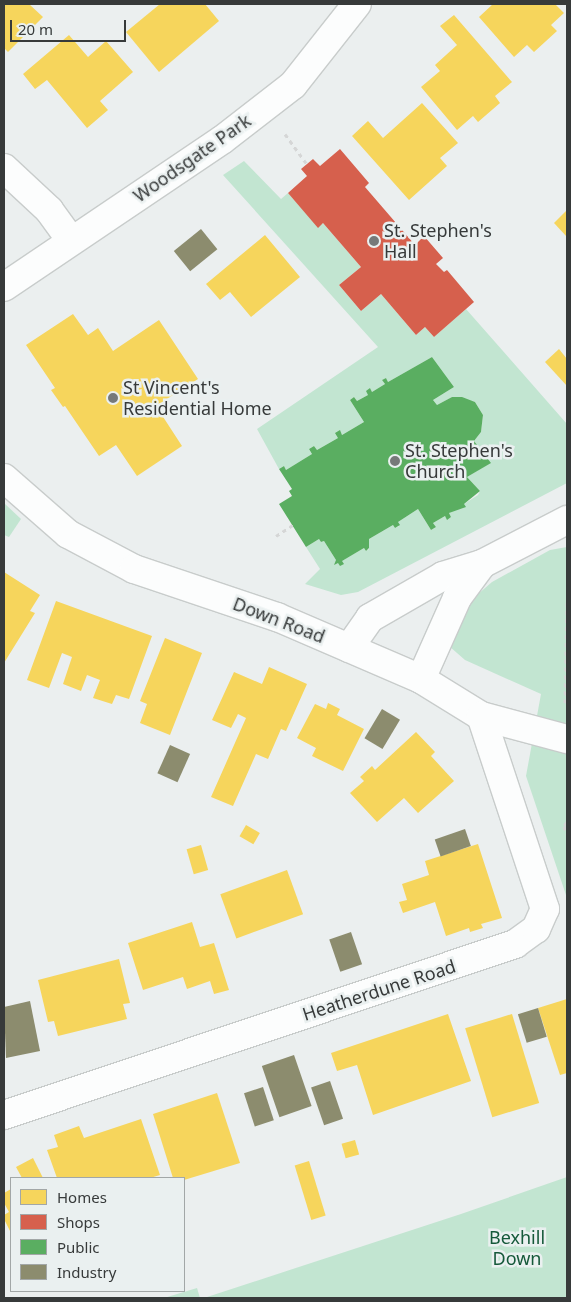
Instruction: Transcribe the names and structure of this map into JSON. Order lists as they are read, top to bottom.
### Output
{
  "streets": {
    "street": ["Woodsgate Park", "Down Road", "Heatherdune Road"]
  },
  "crossings": [
    ["Down Road", "Heatherdune Road"]
  ],
  "parks": ["Bexhill Down"],
  "places": ["St. Stephen's Hall", "St Vincent's Residential Home", "St. Stephen's Church"],
  "legend": [
    "Homes",
    "Shops",
    "Public",
    "Industry"
  ],
  "scale_bar": "20 m"
}
